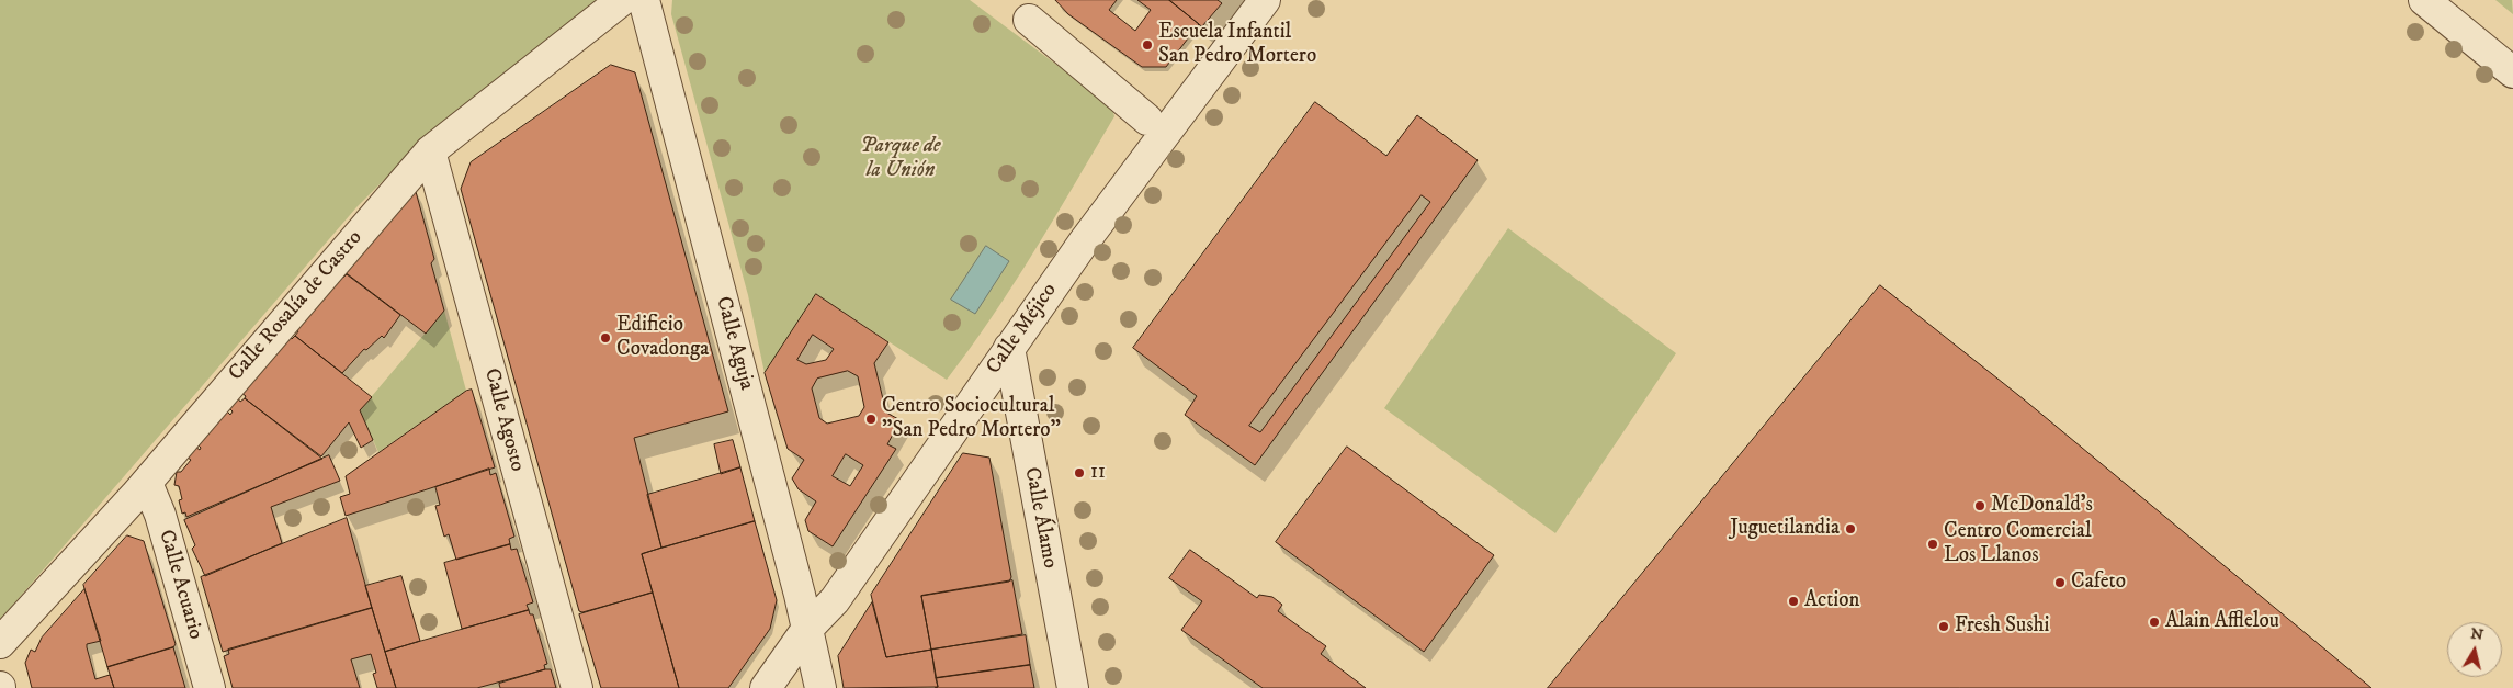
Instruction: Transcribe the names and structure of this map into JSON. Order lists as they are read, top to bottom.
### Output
{
  "streets": {
    "street": [
      "Calle Rosalía de Castro",
      "Calle Méjico",
      "Calle Aguja",
      "Calle Agosto",
      "Calle Álamo",
      "Calle Acuario"
    ]
  },
  "crossings": [
    ["Calle Rosalía de Castro", "Calle Agosto"],
    ["Calle Rosalía de Castro", "Calle Acuario"],
    ["Calle Méjico", "Calle Aguja"],
    ["Calle Méjico", "Calle Álamo"]
  ],
  "parks": ["Parque de la Unión"],
  "places": [
    "Escuela Infantil San Pedro Mortero",
    "Edificio Covadonga",
    "Centro Sociocultural \"San Pedro Mortero\"",
    "11",
    "McDonald's",
    "Juguetilandia",
    "Centro Comercial Los Llanos",
    "Cafeto",
    "Action",
    "Alain Afflelou",
    "Fresh Sushi"
  ],
  "north": "top"
}
